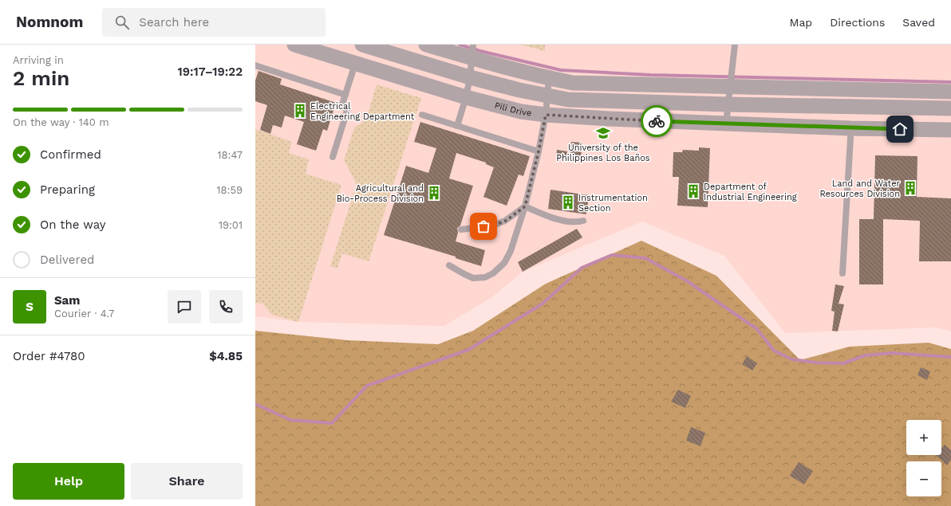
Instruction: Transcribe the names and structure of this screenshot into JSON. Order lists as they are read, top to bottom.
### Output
{
  "streets": {
    "street": ["Pili Drive"]
  },
  "places": {
    "building": [
      "Electrical Engineering Department",
      "Land and Water Resources Division",
      "Department of Industrial Engineering",
      "Agricultural and Bio-Process Division",
      "Instrumentation Section"
    ],
    "school or university": ["University of the Philippines Los Baños"]
  },
  "page": {
    "header": "Nomnom",
    "search": "Search here",
    "nav": ["Map", "Directions", "Saved"],
    "heading": ["2 min", "Arriving in", "19:17–19:22"],
    "panel": [
      "Sam",
      "Courier · 4.7",
      "Order #4780",
      "$4.85"
    ],
    "bar": "On the way · 140 m",
    "list": [
      ["Confirmed", "18:47"],
      ["Preparing", "18:59"],
      ["On the way", "19:01"],
      "Delivered"
    ],
    "round": "S",
    "map_buttons": ["+", "−"],
    "buttons": ["Help", "Share"]
  }
}
